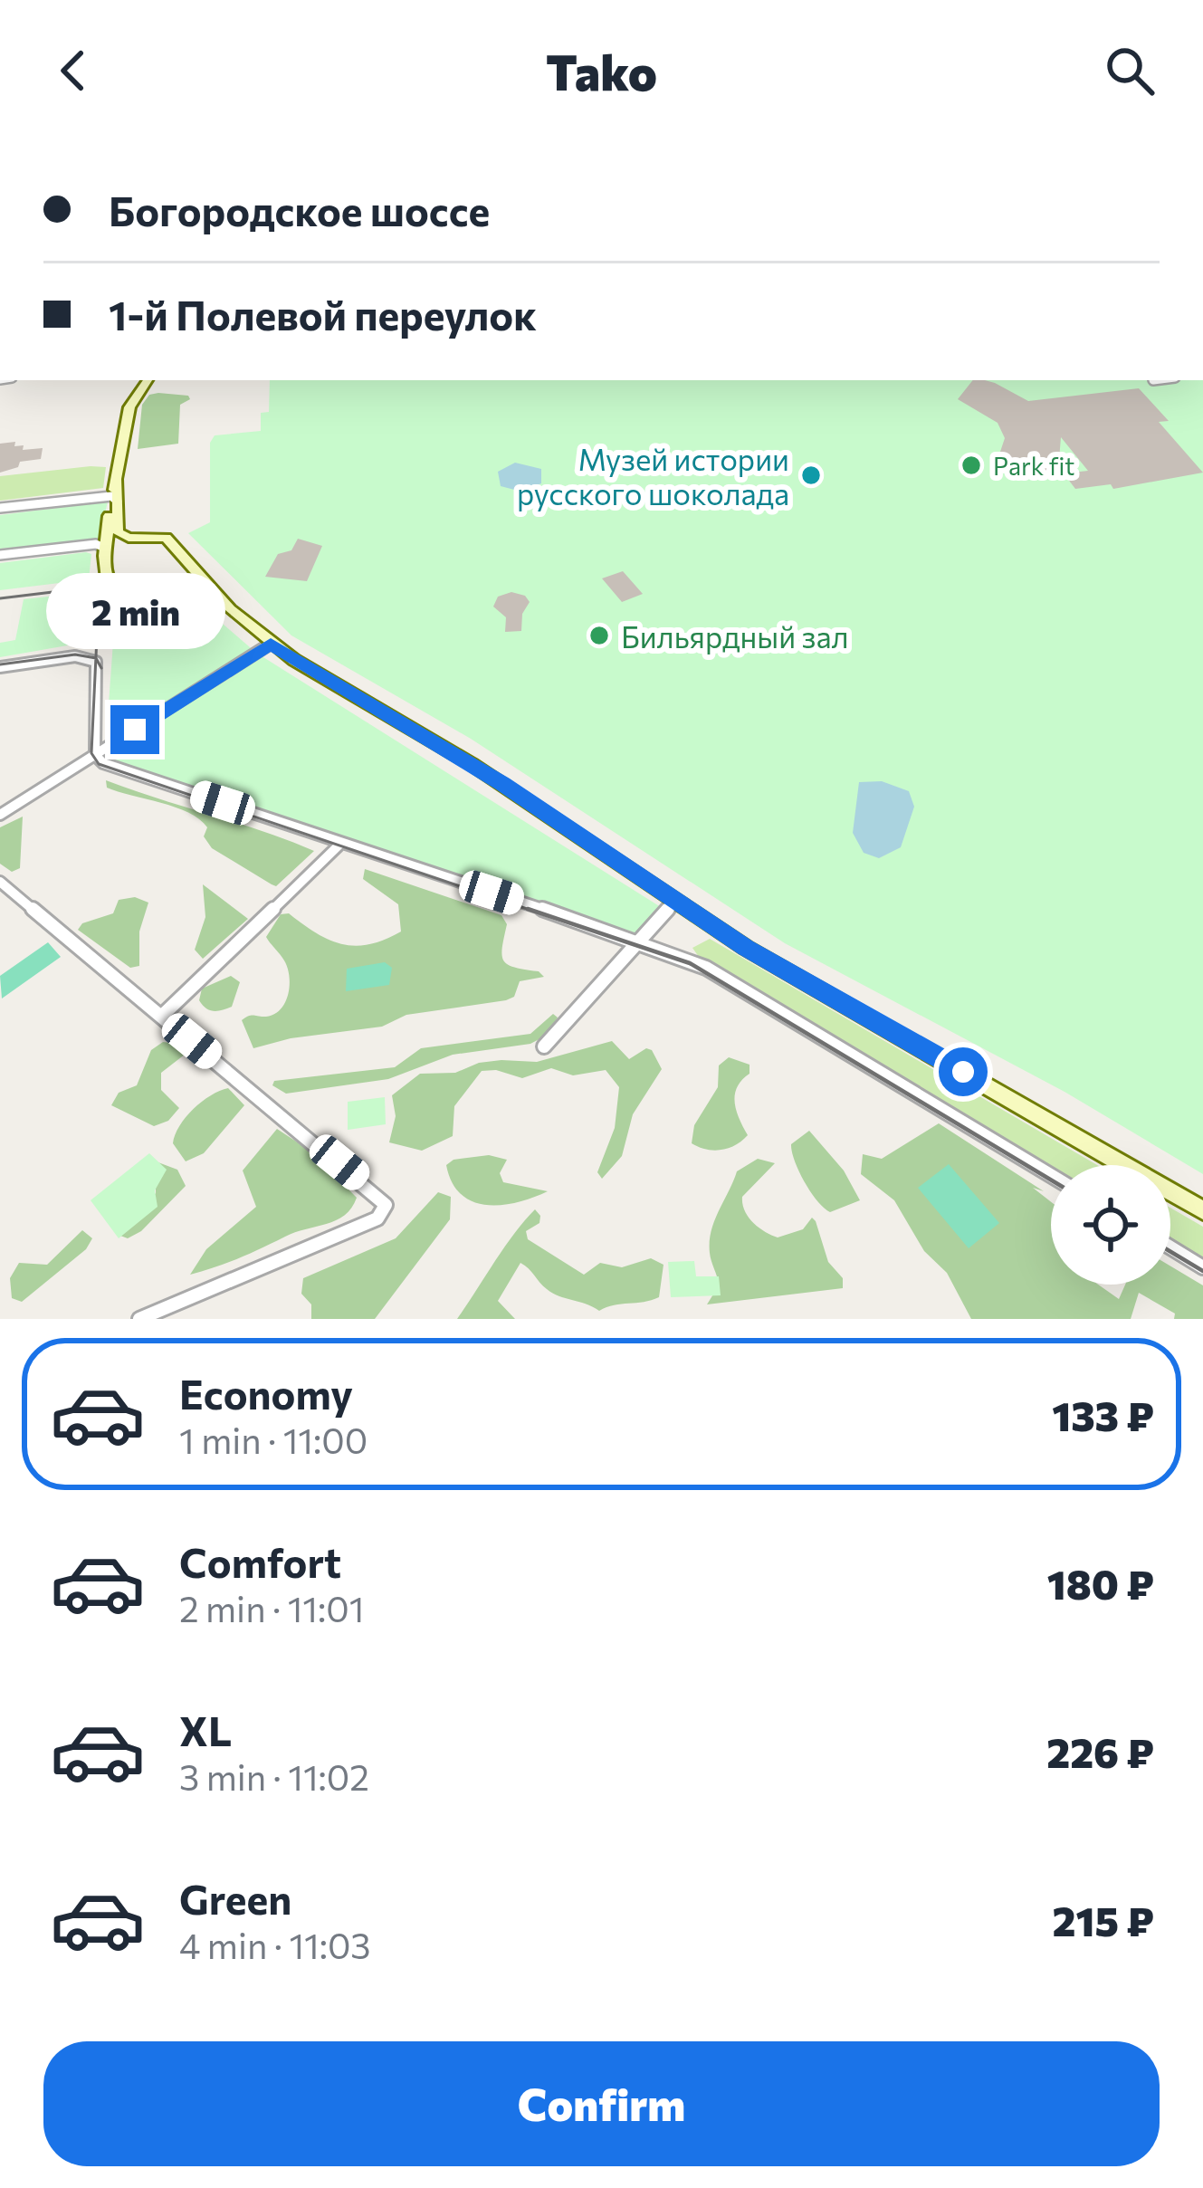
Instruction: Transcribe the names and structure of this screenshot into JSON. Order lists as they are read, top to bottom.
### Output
{
  "places": ["Park fit", "Музей истории русского шоколада", "Бильярдный зал"],
  "page": {
    "header": "Tako",
    "banner": ["Богородское шоссе", "1-й Полевой переулок"],
    "bubble": "2 min",
    "list": [
      {
        "name": "Economy",
        "note": "1 min · 11:00",
        "value": "133 ₽"
      },
      {
        "name": "Comfort",
        "note": "2 min · 11:01",
        "value": "180 ₽"
      },
      {
        "name": "XL",
        "note": "3 min · 11:02",
        "value": "226 ₽"
      },
      {
        "name": "Green",
        "note": "4 min · 11:03",
        "value": "215 ₽"
      }
    ],
    "buttons": "Confirm"
  }
}
